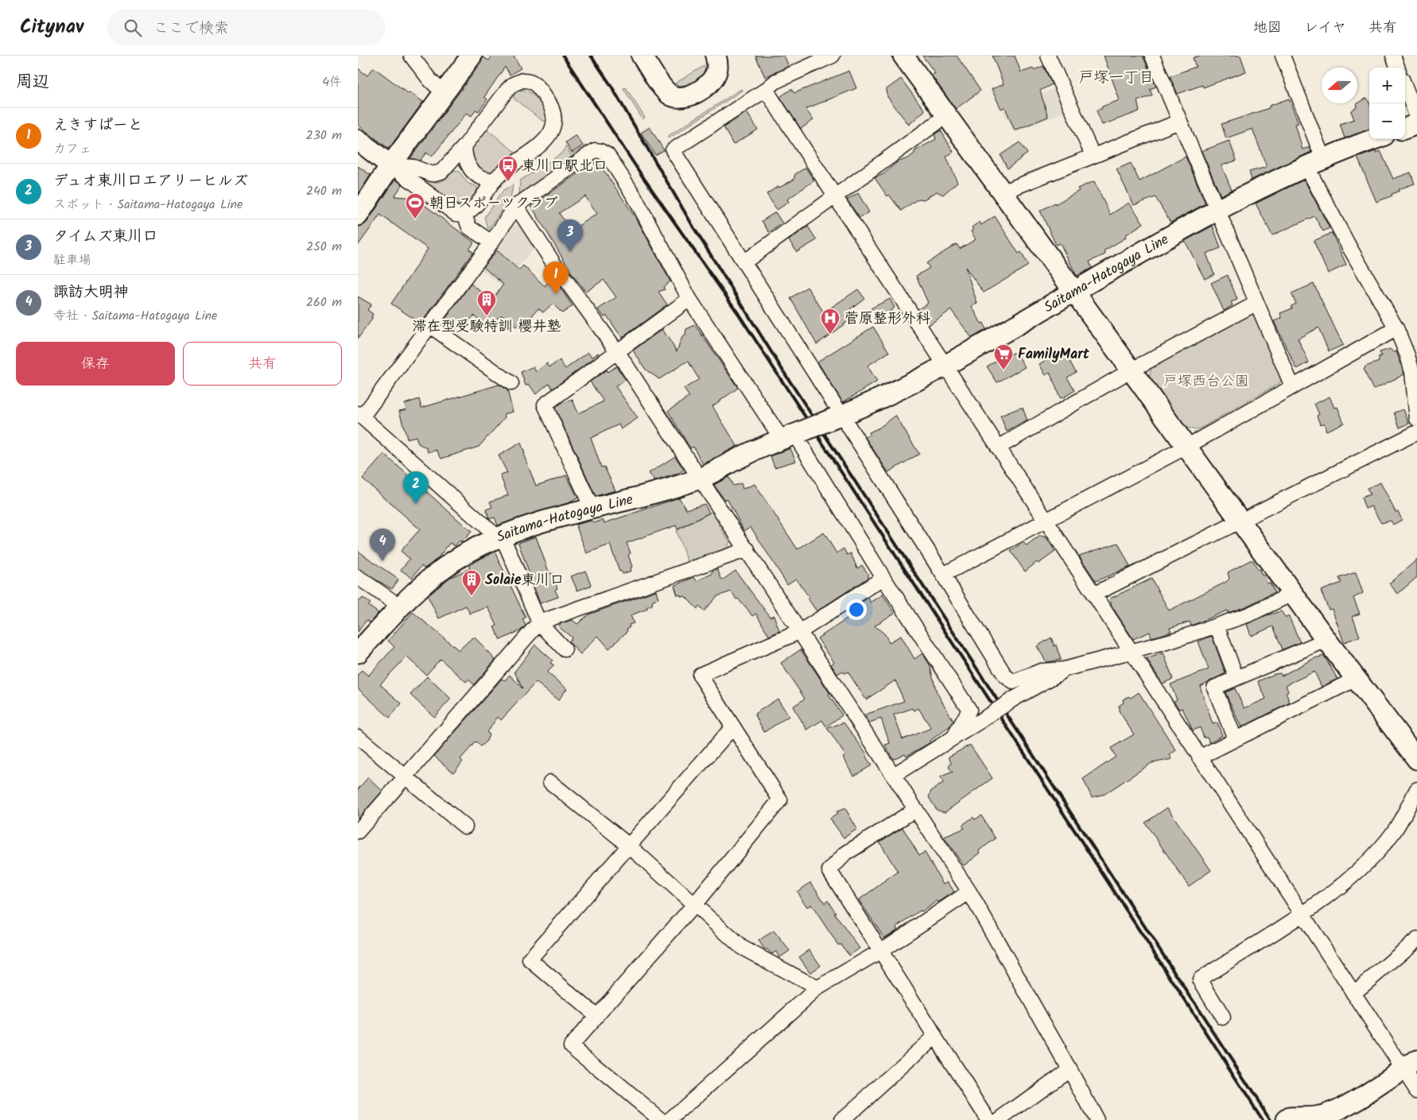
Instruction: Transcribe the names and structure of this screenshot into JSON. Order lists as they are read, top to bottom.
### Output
{
  "streets": {
    "main road": ["Saitama-Hatogaya Line"]
  },
  "districts": ["戸塚一丁目"],
  "parks": ["戸塚西台公園"],
  "places": {
    "bus stop": ["東川口駅北口"],
    "sports": ["朝日スポーツクラブ"],
    "building": ["滞在型受験特訓 櫻井塾", "Solaie東川口"],
    "hospital": ["菅原整形外科"],
    "supermarket": ["FamilyMart"]
  },
  "north": "left",
  "page": {
    "header": "Citynav",
    "search": "ここで検索",
    "nav": ["地図", "レイヤ", "共有"],
    "heading": ["周辺", "4件"],
    "map_buttons": ["+", "−"],
    "list": [
      {
        "mark": "1",
        "name": "えきすぱーと",
        "note": "カフェ",
        "value": "230 m"
      },
      {
        "mark": "2",
        "name": "デュオ東川口エアリーヒルズ",
        "note": "スポット · Saitama-Hatogaya Line",
        "value": "240 m"
      },
      {
        "mark": "3",
        "name": "タイムズ東川口",
        "note": "駐車場",
        "value": "250 m"
      },
      {
        "mark": "4",
        "name": "諏訪大明神",
        "note": "寺社 · Saitama-Hatogaya Line",
        "value": "260 m"
      }
    ],
    "pins": [
      "3",
      "1",
      "2",
      "4"
    ],
    "buttons": ["保存", "共有"]
  }
}
